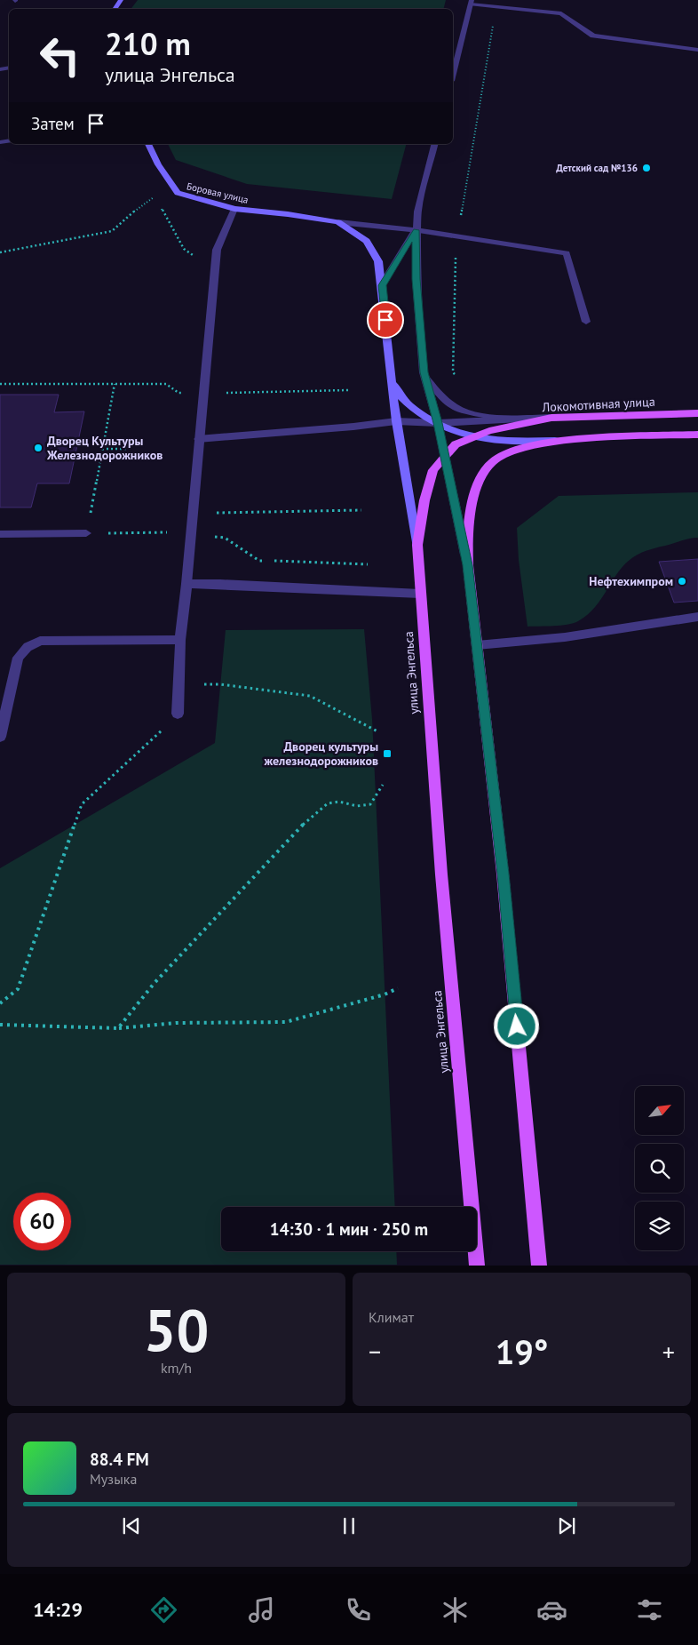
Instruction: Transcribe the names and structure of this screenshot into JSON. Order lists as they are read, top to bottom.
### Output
{
  "streets": {
    "main road": ["Боровая улица", "Локомотивная улица", "улица Энгельса"]
  },
  "crossings": [
    ["Боровая улица", "улица Энгельса"],
    ["Локомотивная улица", "улица Энгельса"]
  ],
  "places": {
    "other": ["Детский сад №136", "Дворец Культуры Железнодорожников", "Нефтехимпром"],
    "transit": ["Дворец культуры железнодорожников"]
  },
  "north": "top right",
  "page": {
    "turn": ["210 m", "улица Энгельса"],
    "then": "Затем",
    "limit": "60",
    "trip": "14:30 · 1 мин · 250 m",
    "tile": [
      ["50", "km/h"],
      "Климат"
    ],
    "heat": ["−", "19°", "+"],
    "song": ["88.4 FM", "Музыка"],
    "tabs": "14:29"
  }
}
